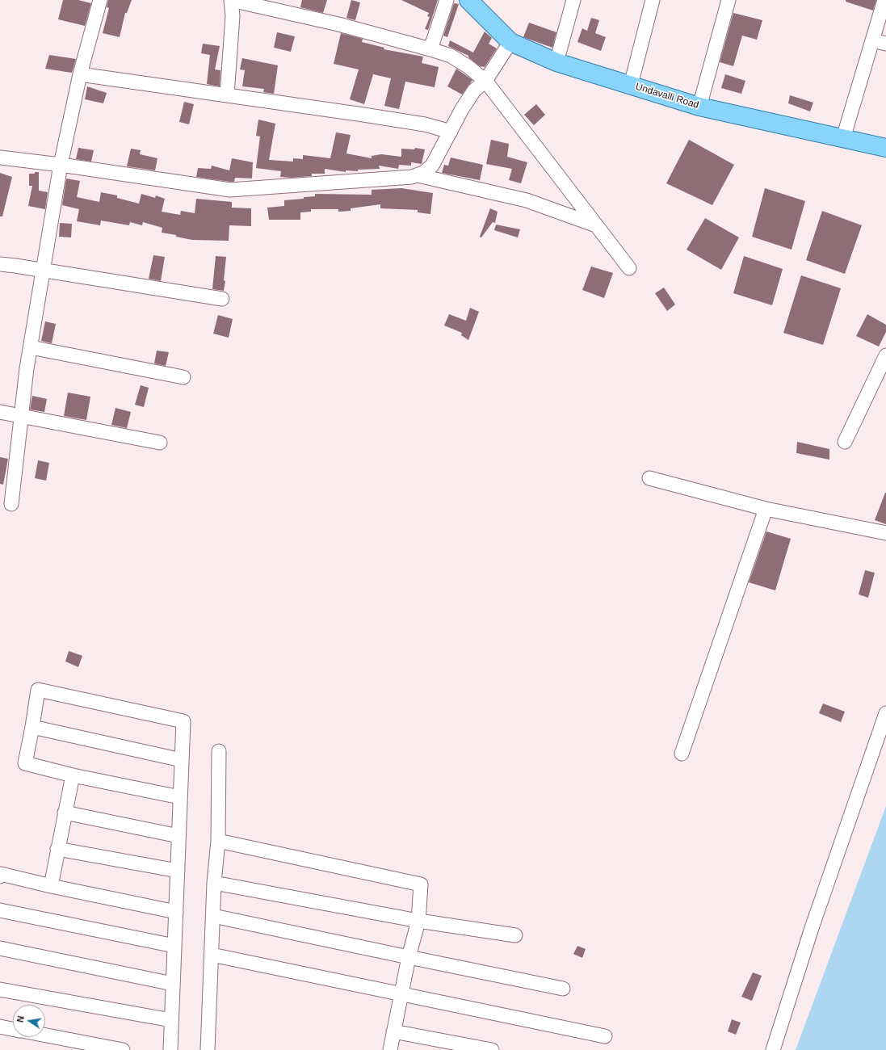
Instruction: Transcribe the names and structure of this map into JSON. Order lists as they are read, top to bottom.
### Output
{
  "streets": {
    "main road": ["Undavalli Road"]
  },
  "north": "left"
}
